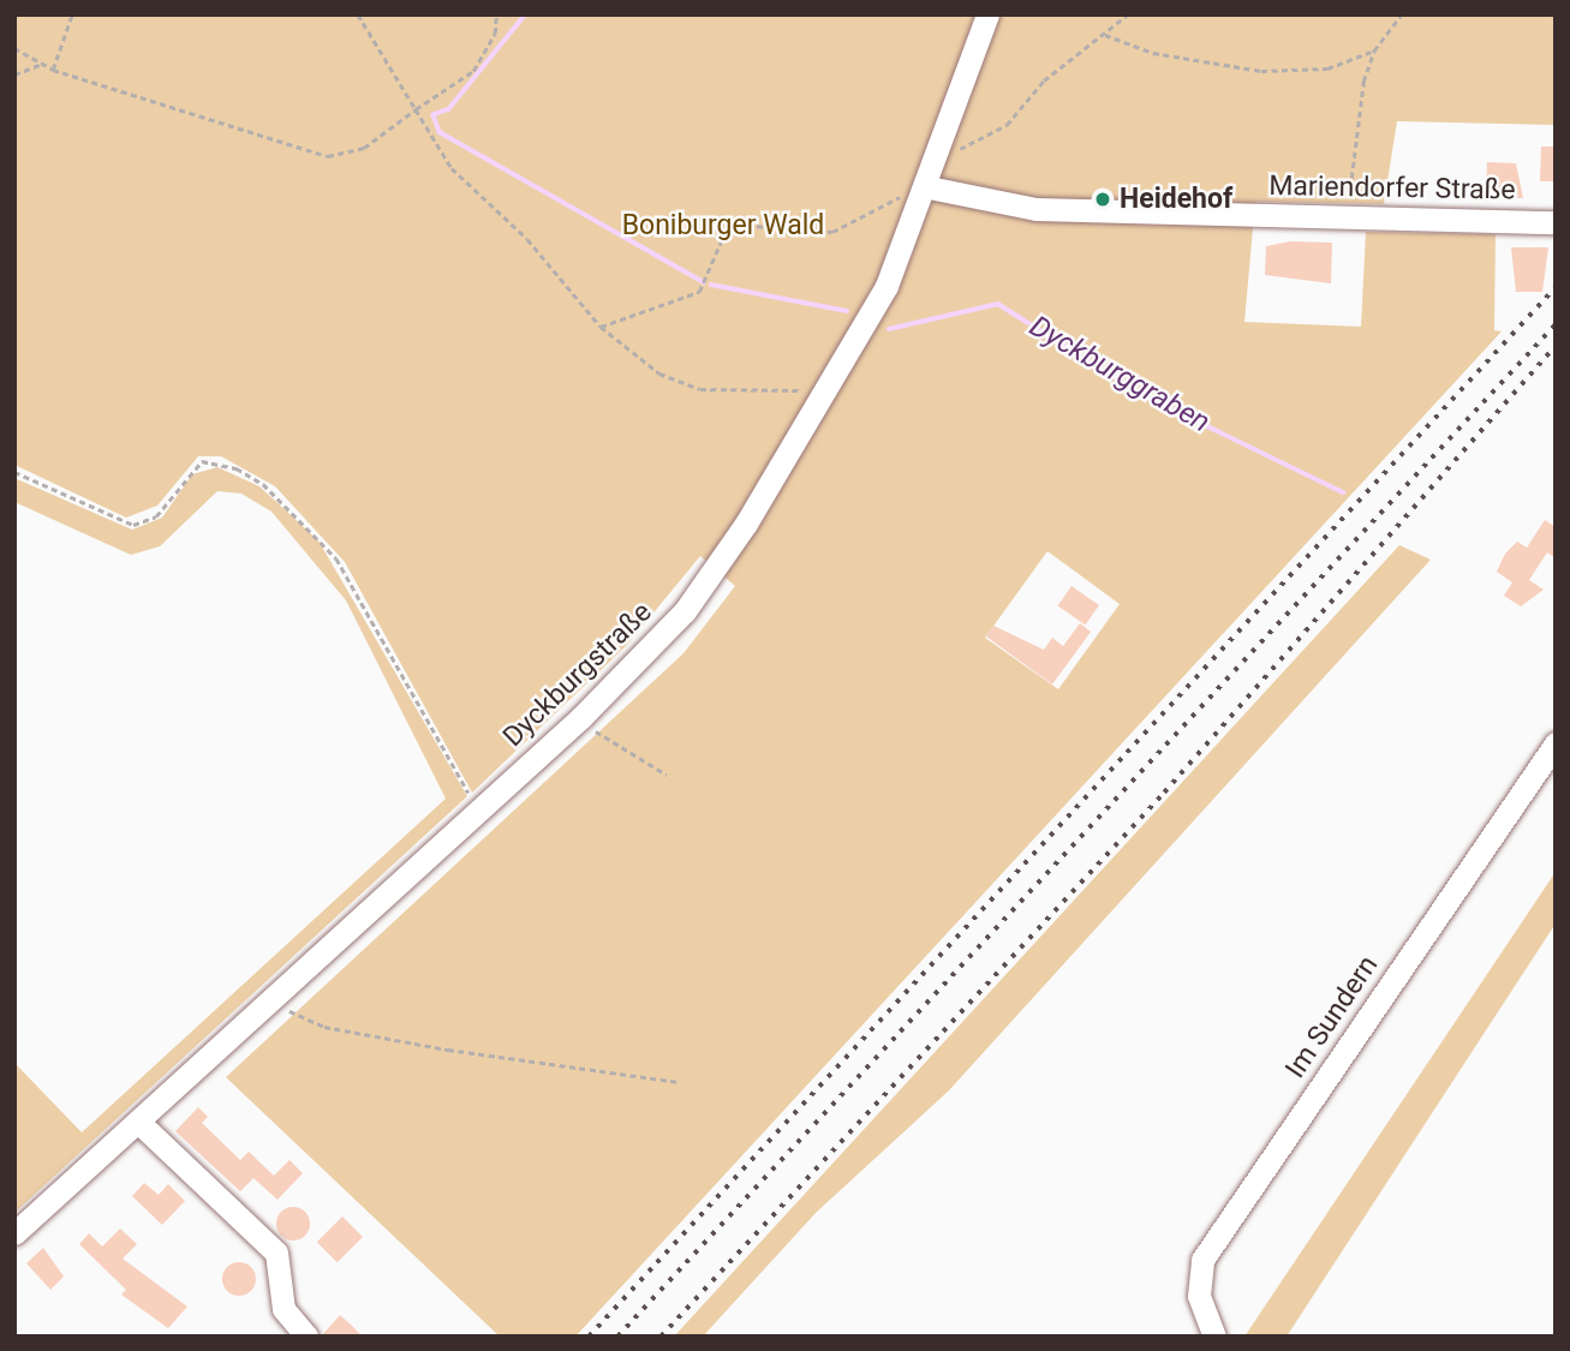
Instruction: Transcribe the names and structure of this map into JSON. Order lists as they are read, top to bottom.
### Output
{
  "streets": {
    "street": ["Mariendorfer Straße", "Dyckburgstraße", "Im Sundern"]
  },
  "crossings": [
    ["Mariendorfer Straße", "Dyckburgstraße"]
  ],
  "water": ["Dyckburggraben"],
  "parks": ["Boniburger Wald"],
  "places": ["Heidehof"]
}
